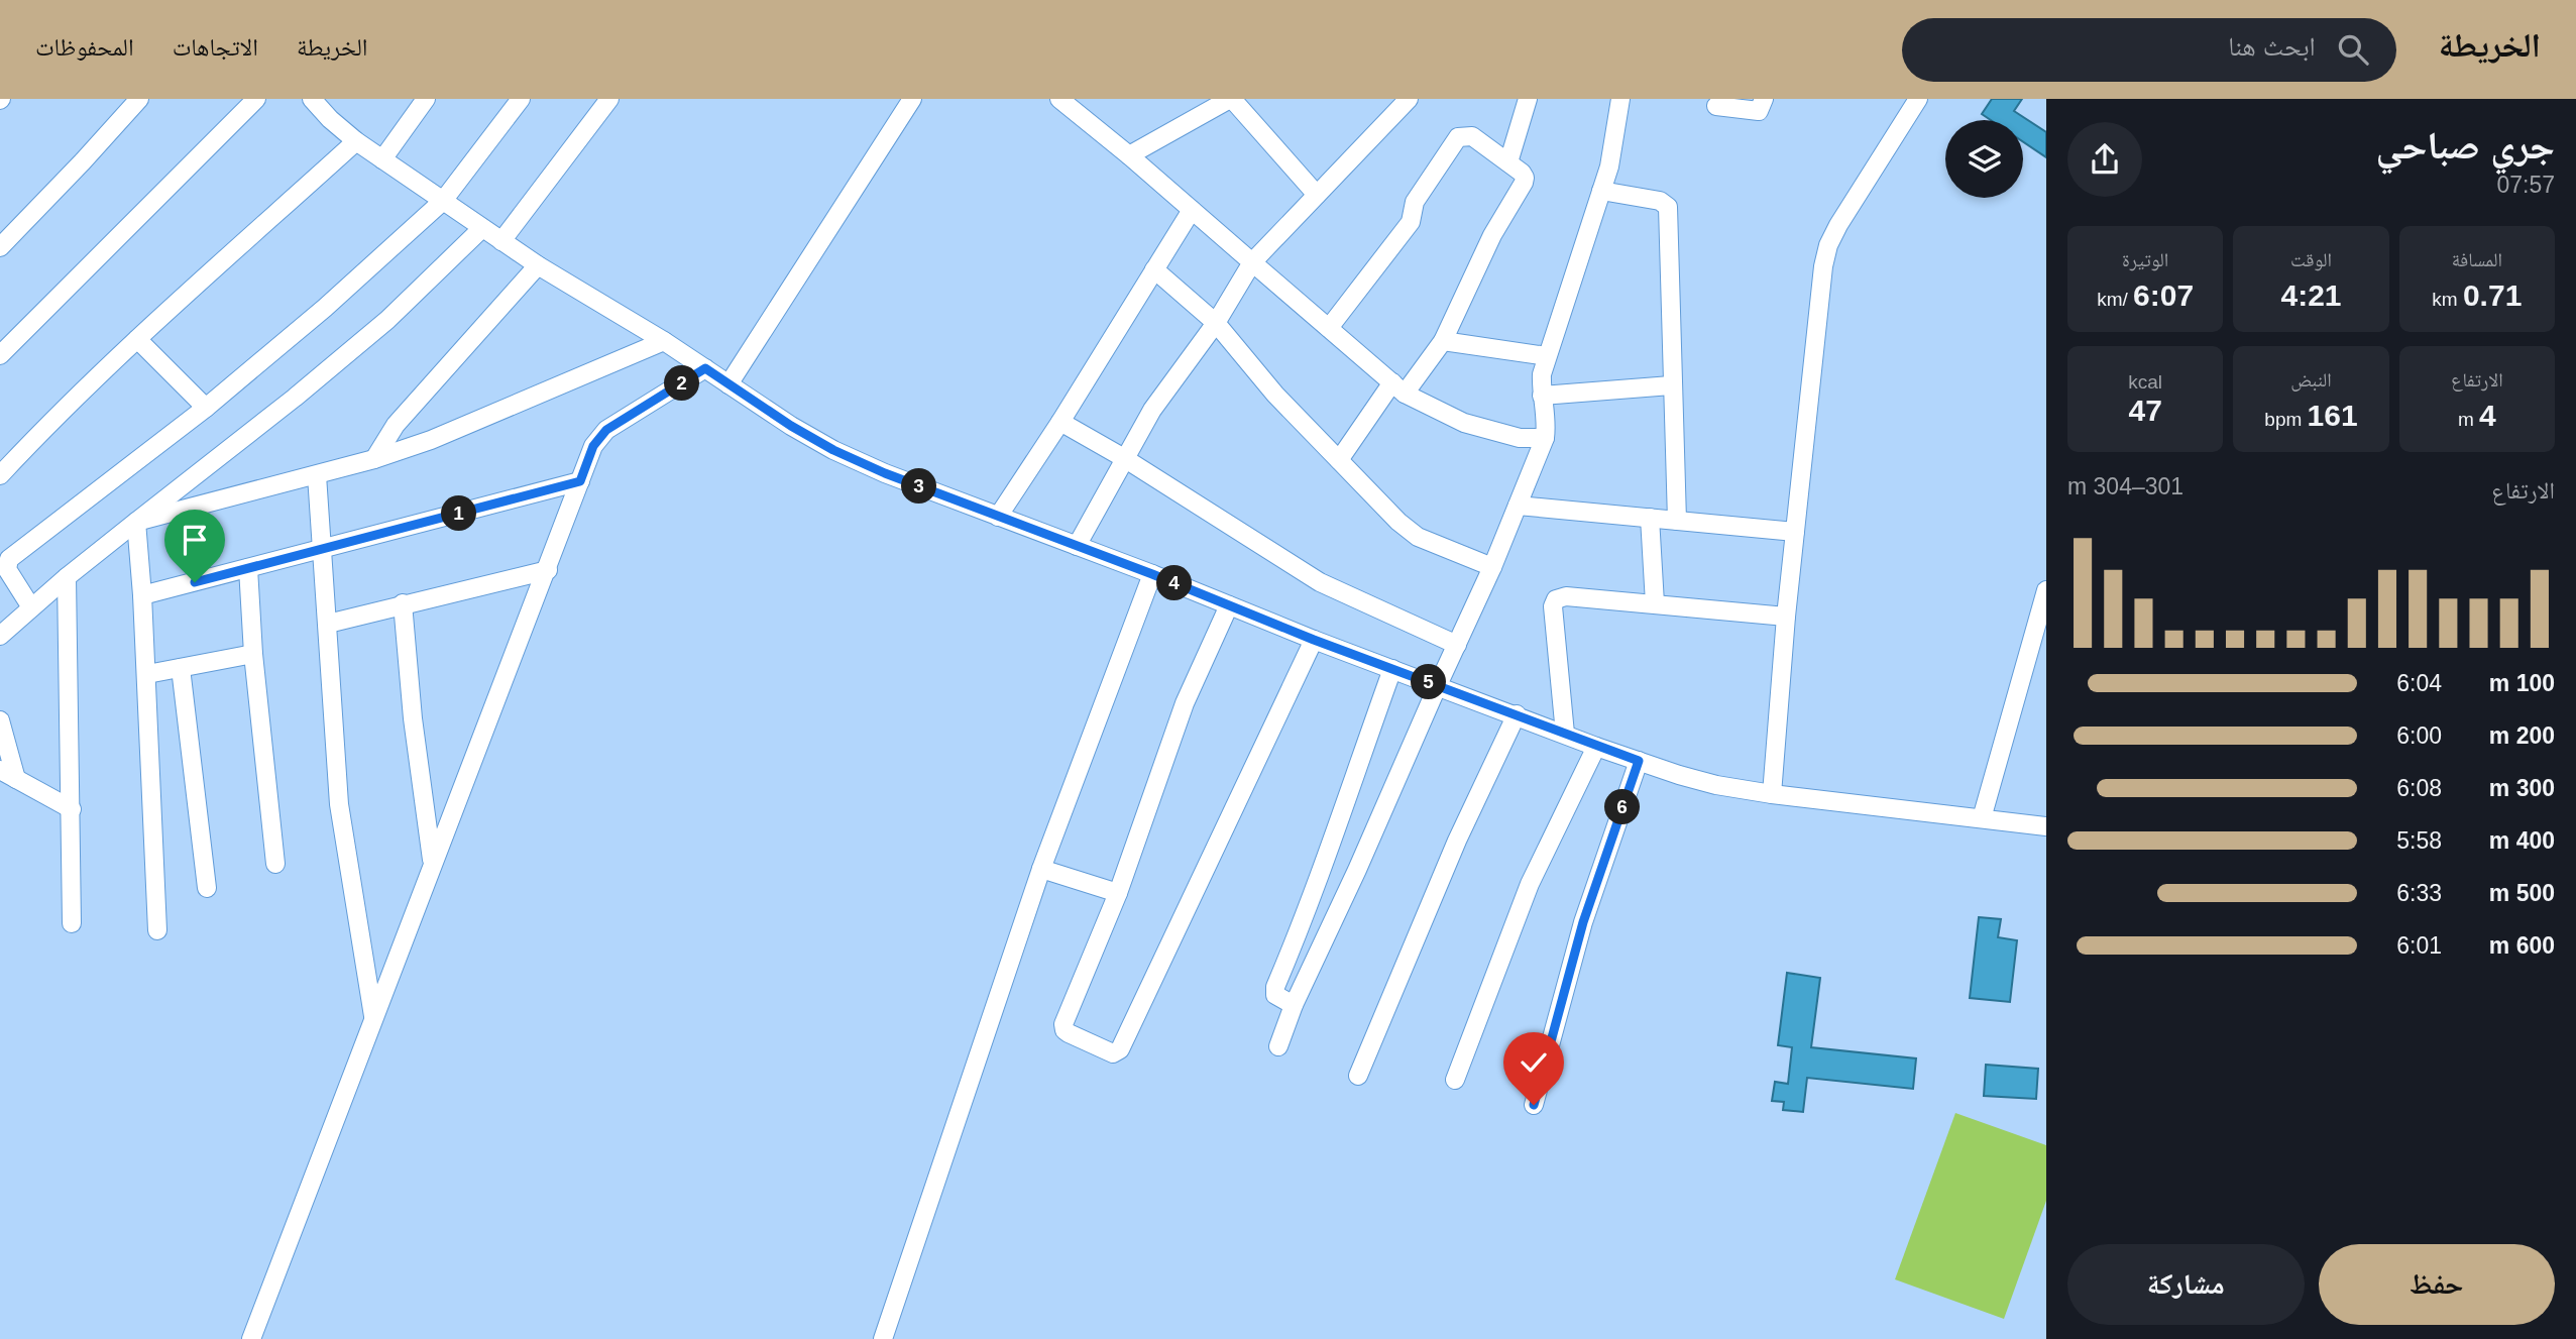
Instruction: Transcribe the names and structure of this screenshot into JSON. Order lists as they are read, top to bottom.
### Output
{
  "page": {
    "header": "الخريطة",
    "search": "ابحث هنا",
    "nav": ["الخريطة", "الاتجاهات", "المحفوظات"],
    "heading": ["جري صباحي", "07:57"],
    "stats": [
      ["المسافة", "0.71 km"],
      ["الوقت", "4:21"],
      ["الوتيرة", "6:07 /km"],
      ["الارتفاع", "4 m"],
      ["النبض", "161 bpm"],
      ["kcal", "47"]
    ],
    "pins": [
      "2",
      "3",
      "1",
      "4",
      "5",
      "6"
    ],
    "chart": ["الارتفاع", "301–304 m"],
    "list": [
      {
        "name": "100 m",
        "note": "6:04"
      },
      {
        "name": "200 m",
        "note": "6:00"
      },
      {
        "name": "300 m",
        "note": "6:08"
      },
      {
        "name": "400 m",
        "note": "5:58"
      },
      {
        "name": "500 m",
        "note": "6:33"
      },
      {
        "name": "600 m",
        "note": "6:01"
      }
    ],
    "buttons": ["حفظ", "مشاركة"]
  }
}
